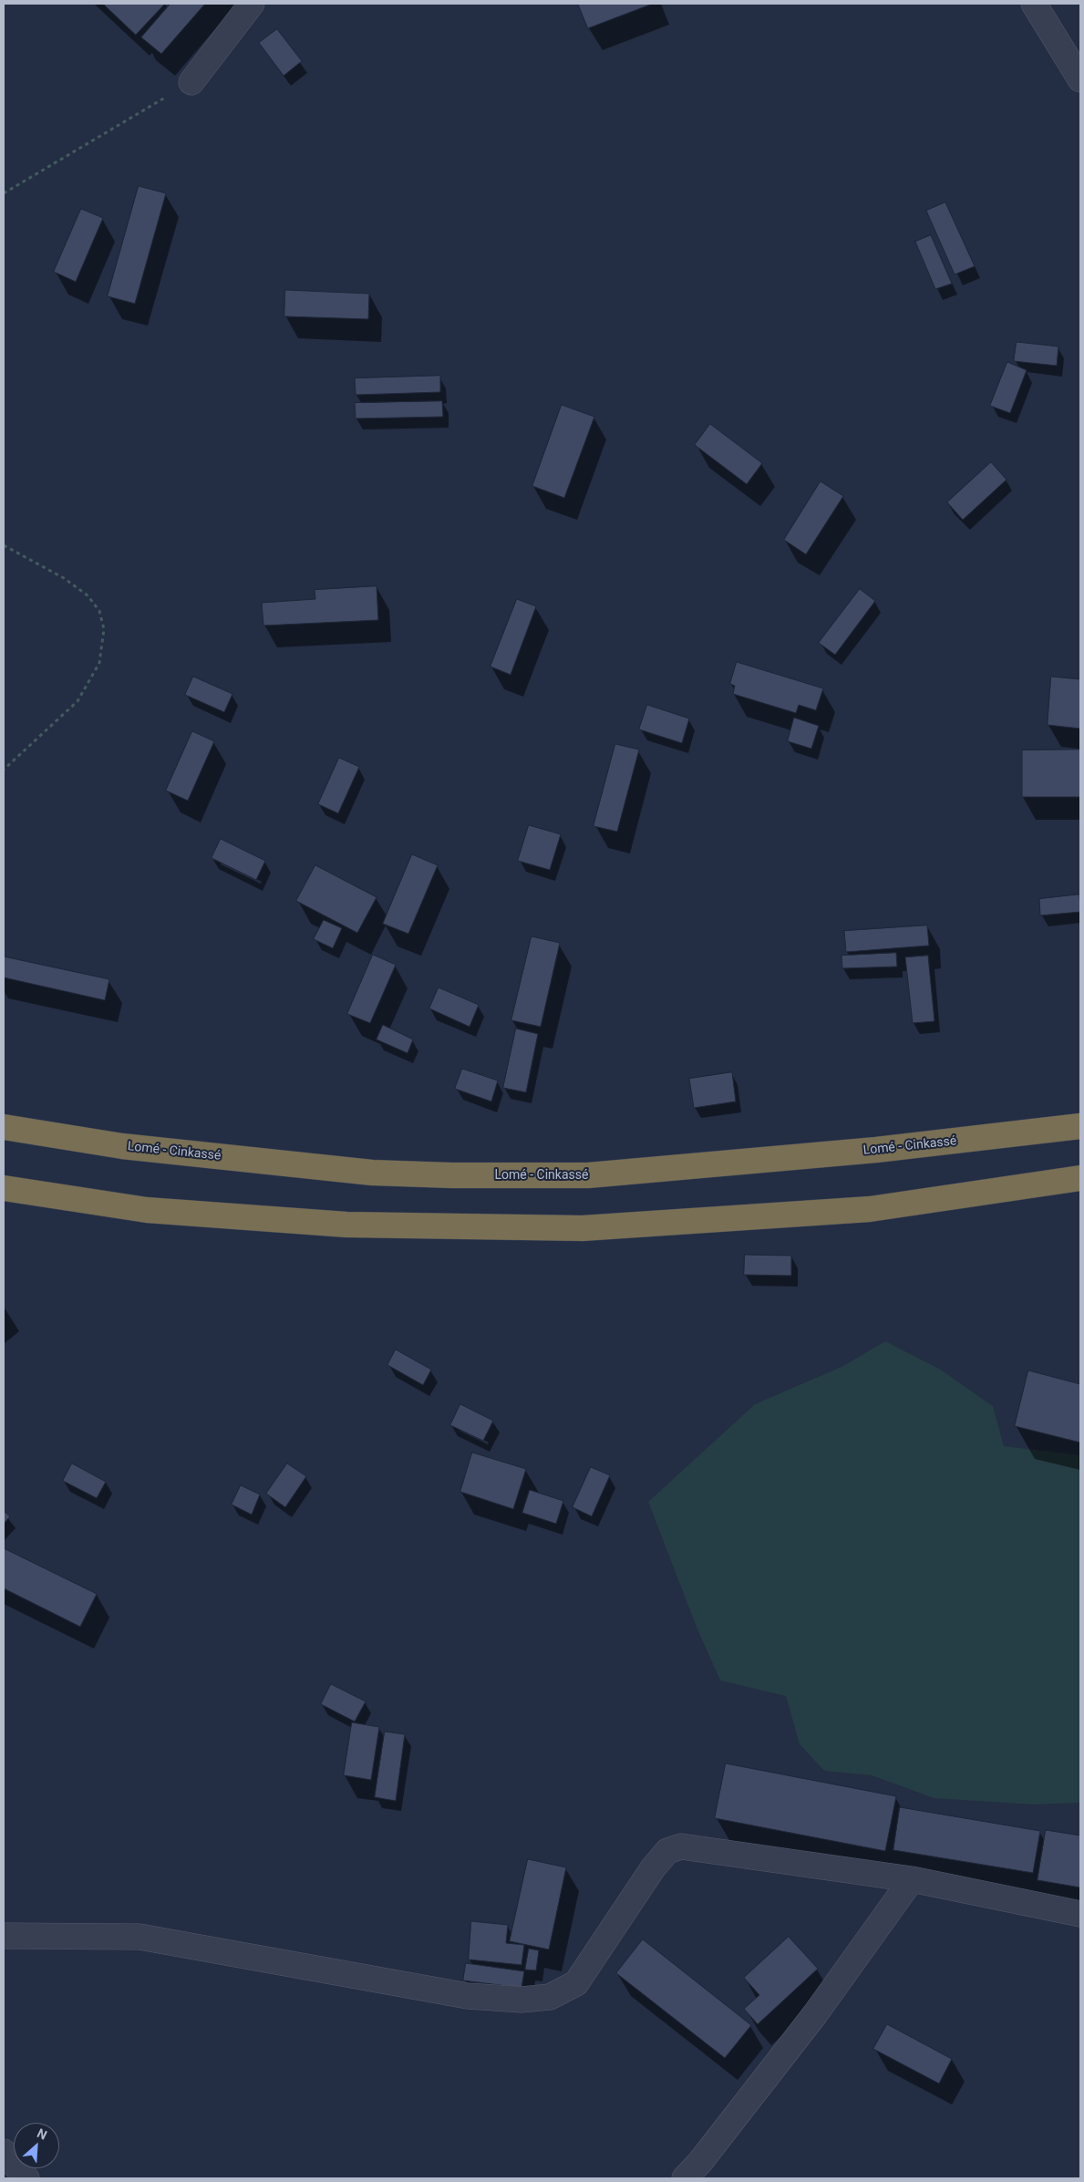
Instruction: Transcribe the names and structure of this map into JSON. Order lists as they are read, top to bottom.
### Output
{
  "streets": {
    "highway": ["Lomé - Cinkassé"]
  },
  "north": "top right"
}
